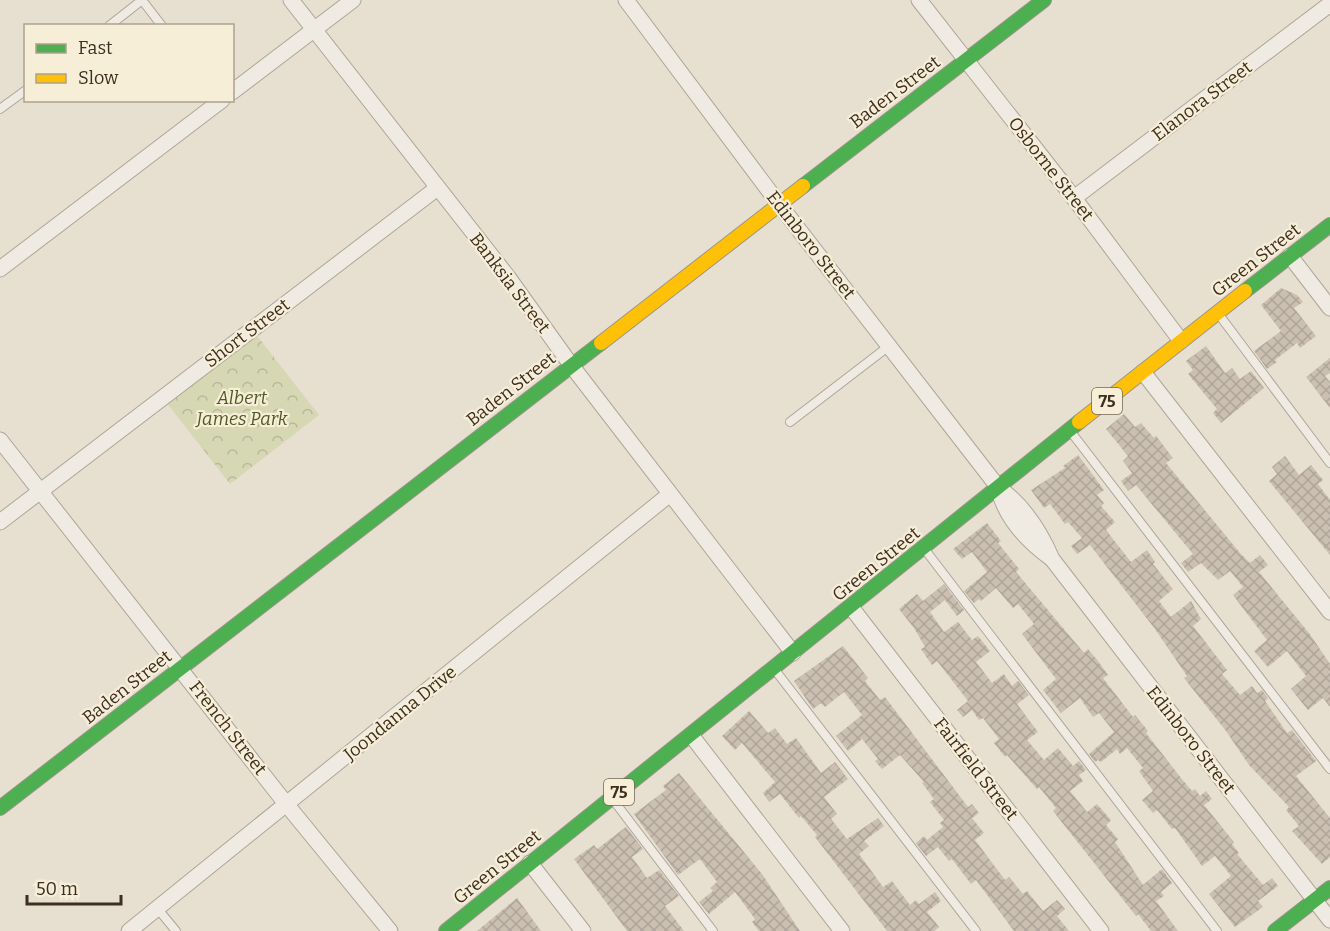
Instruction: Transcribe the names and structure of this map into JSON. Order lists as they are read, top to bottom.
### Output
{
  "streets": {
    "street": [
      "Baden Street",
      "Elanora Street",
      "Osborne Street",
      "Edinboro Street",
      "Green Street",
      "Banksia Street",
      "Short Street",
      "75",
      "Joondanna Drive",
      "French Street",
      "Fairfield Street"
    ]
  },
  "crossings": [
    ["Baden Street", "Osborne Street"],
    ["Baden Street", "Edinboro Street"],
    ["Baden Street", "Banksia Street"],
    ["Baden Street", "French Street"],
    ["Elanora Street", "Osborne Street"],
    ["Osborne Street", "Green Street"],
    ["Edinboro Street", "Green Street"],
    ["Green Street", "Banksia Street"],
    ["Green Street", "Fairfield Street"],
    ["Banksia Street", "Short Street"],
    ["Banksia Street", "Joondanna Drive"],
    ["Short Street", "French Street"],
    ["Joondanna Drive", "French Street"]
  ],
  "parks": ["Albert James Park"],
  "legend": ["Fast", "Slow"],
  "scale_bar": "50 m"
}
